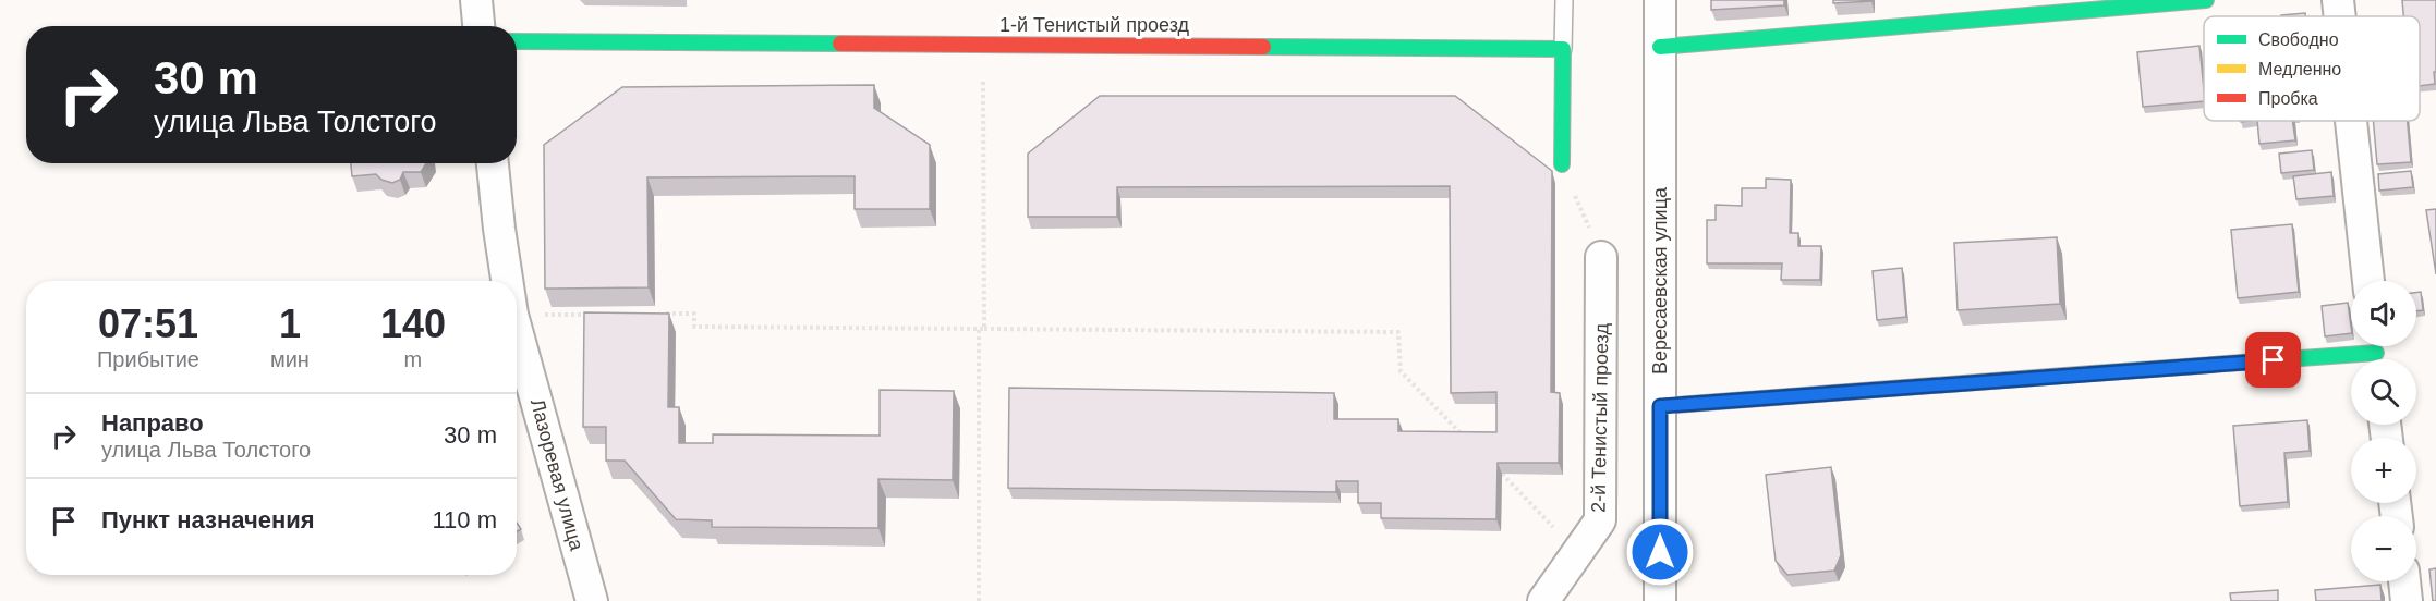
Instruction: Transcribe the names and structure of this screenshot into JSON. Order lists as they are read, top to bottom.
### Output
{
  "streets": {
    "street": [
      "1-й Тенистый проезд",
      "Вересаевская улица",
      "2-й Тенистый проезд",
      "Лазоревая улица"
    ]
  },
  "legend": ["Свободно", "Медленно", "Пробка"],
  "page": {
    "turn": ["30 m", "улица Льва Толстого"],
    "map_buttons": ["+", "−"],
    "eta": [
      "07:51",
      "Прибытие",
      "1",
      "мин",
      "140",
      "m"
    ],
    "list": [
      {
        "name": "Направо",
        "note": "улица Льва Толстого",
        "value": "30 m"
      },
      {
        "name": "Пункт назначения",
        "value": "110 m"
      }
    ]
  }
}
